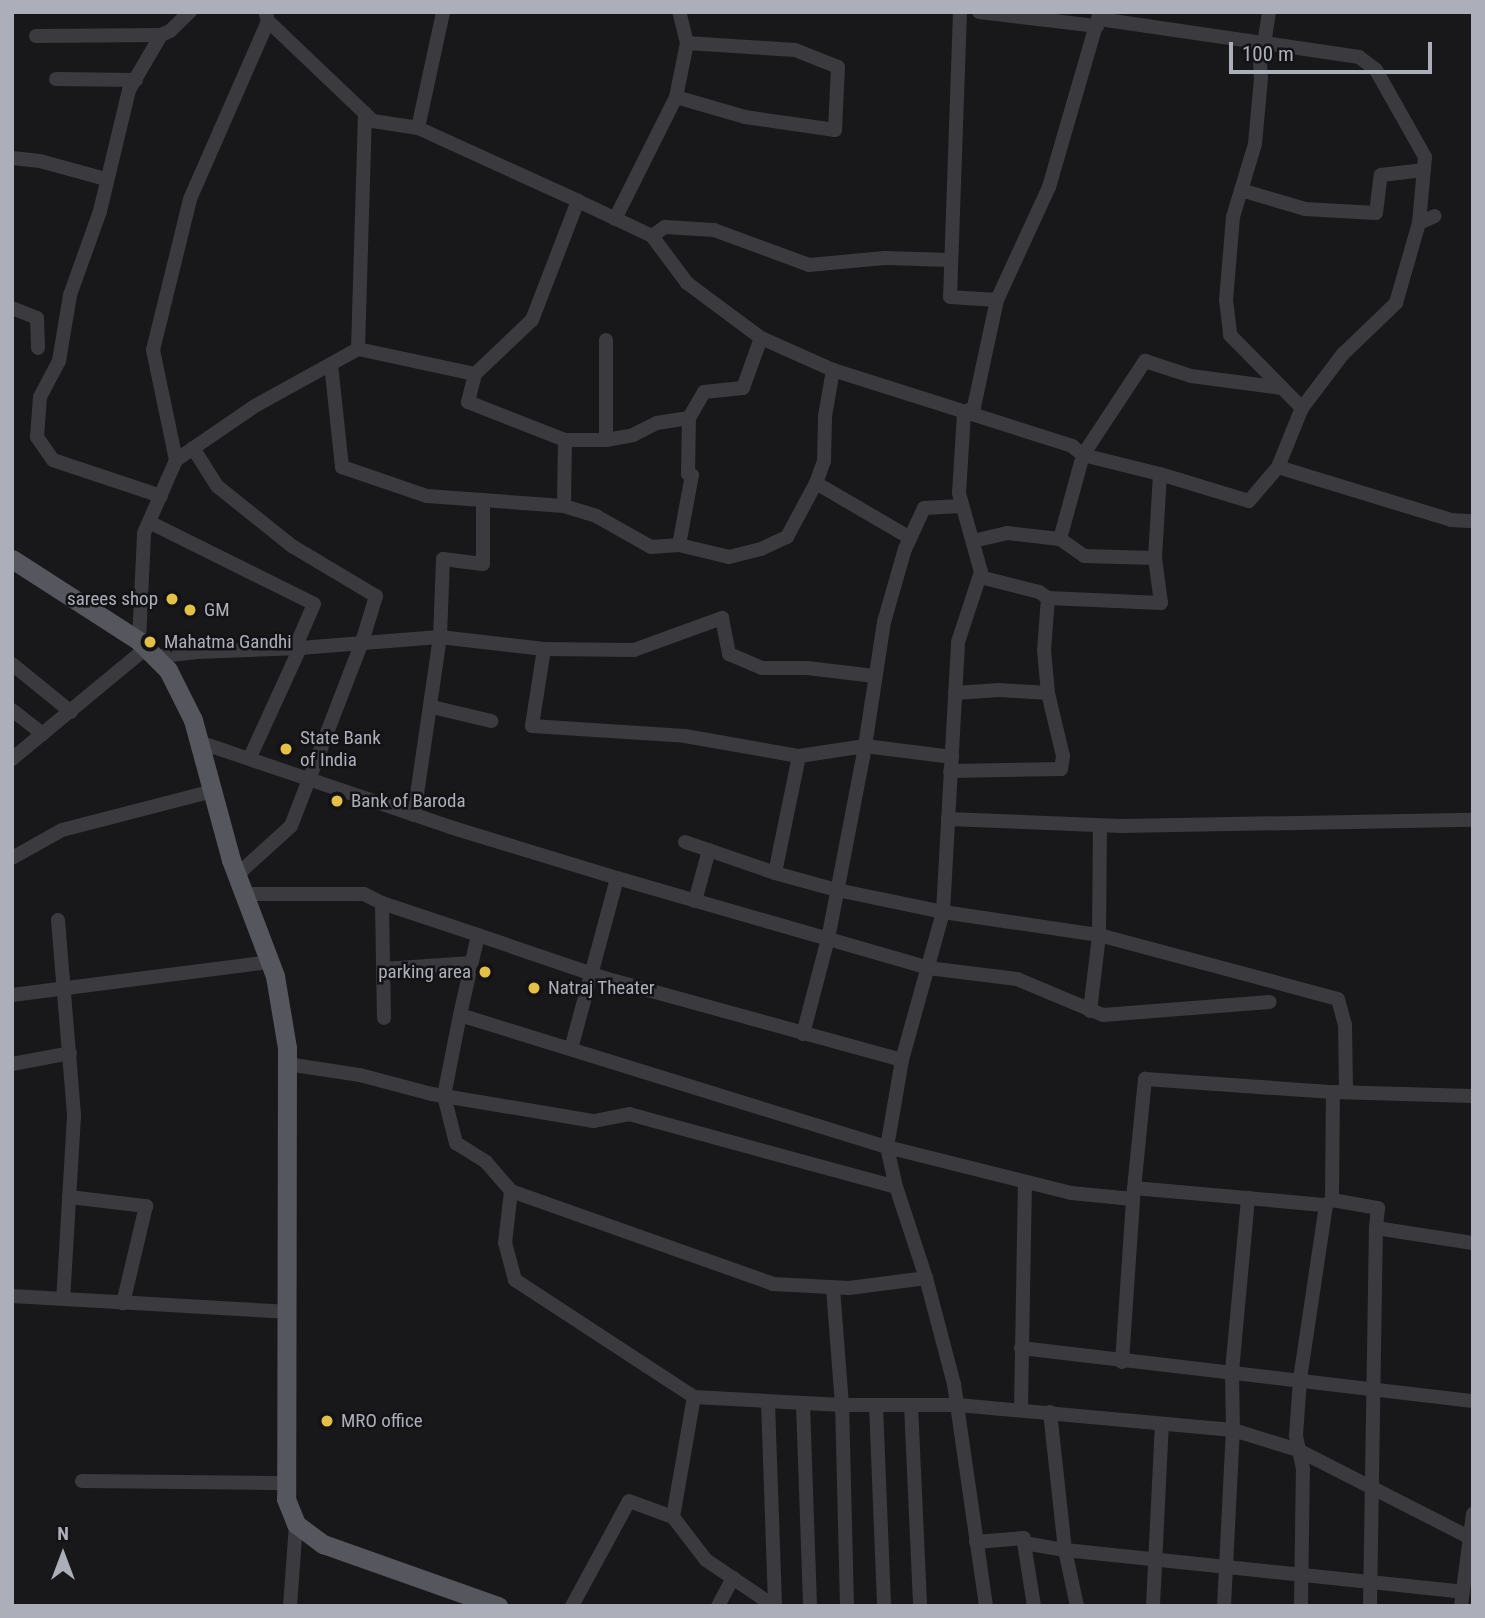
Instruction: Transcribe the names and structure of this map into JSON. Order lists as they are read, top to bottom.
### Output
{
  "places": [
    "sarees shop",
    "GM",
    "Mahatma Gandhi",
    "State Bank of India",
    "Bank of Baroda",
    "parking area",
    "Natraj Theater",
    "MRO office"
  ],
  "scale_bar": "100 m",
  "north": "top"
}
